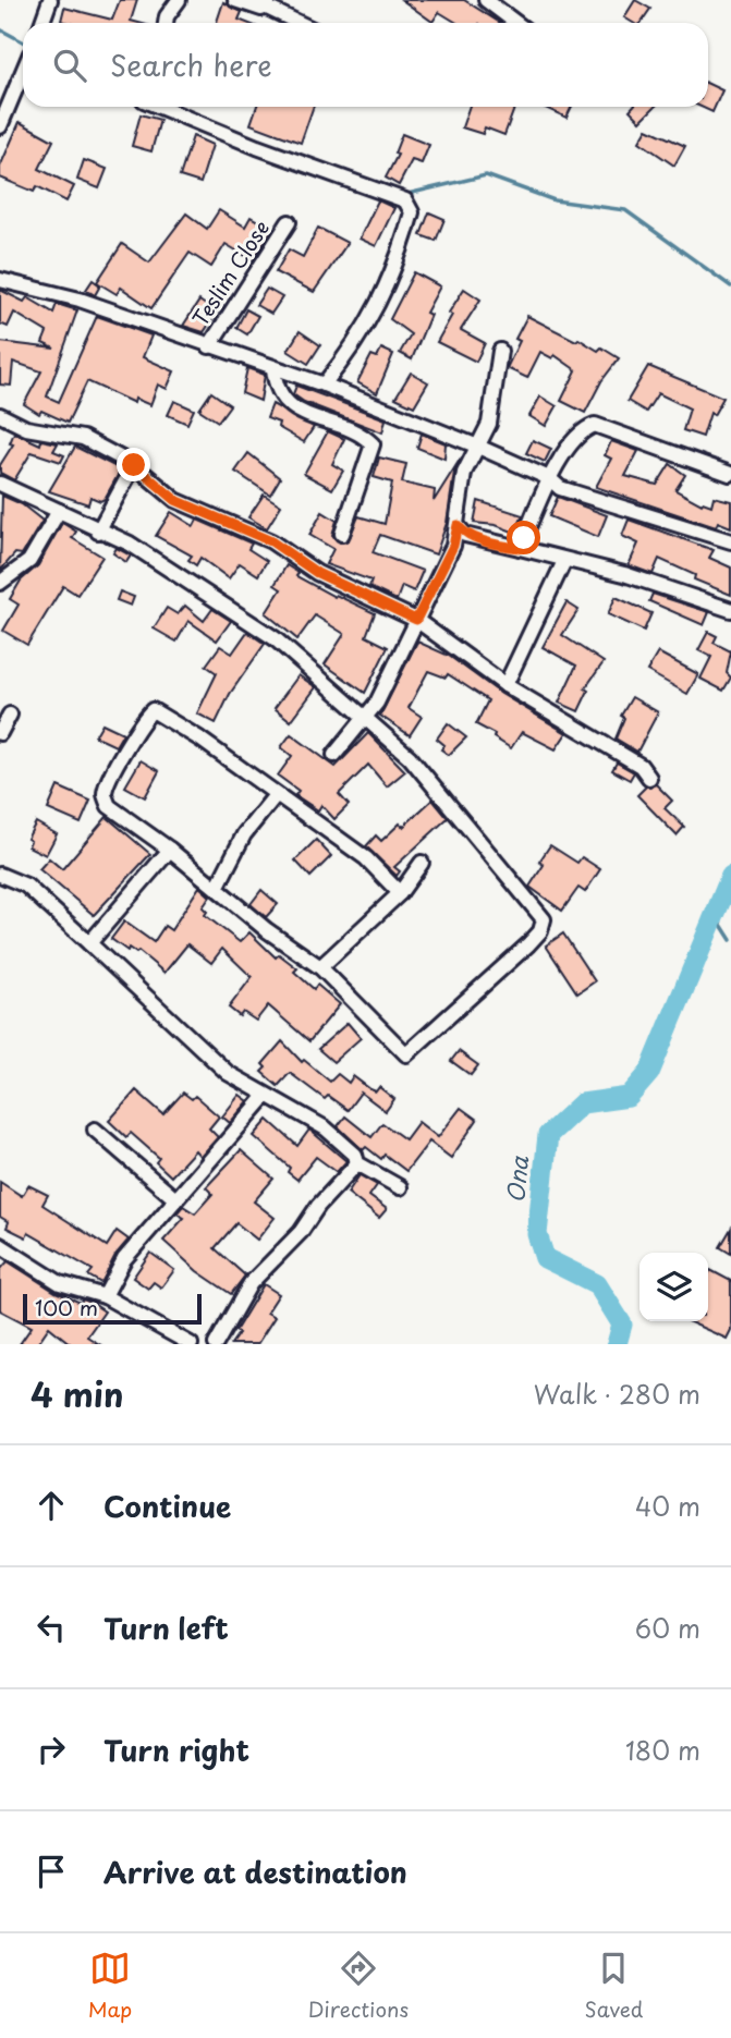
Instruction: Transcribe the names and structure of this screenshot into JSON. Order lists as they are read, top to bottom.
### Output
{
  "streets": {
    "street": ["Teslim Close"]
  },
  "water": ["Ona"],
  "scale_bar": "100 m",
  "page": {
    "search": "Search here",
    "scale": "100 m",
    "heading": ["4 min", "Walk · 280 m"],
    "list": [
      ["Continue", "40 m"],
      ["Turn left", "60 m"],
      ["Turn right", "180 m"],
      "Arrive at destination"
    ],
    "nav": ["Map", "Directions", "Saved"]
  }
}
